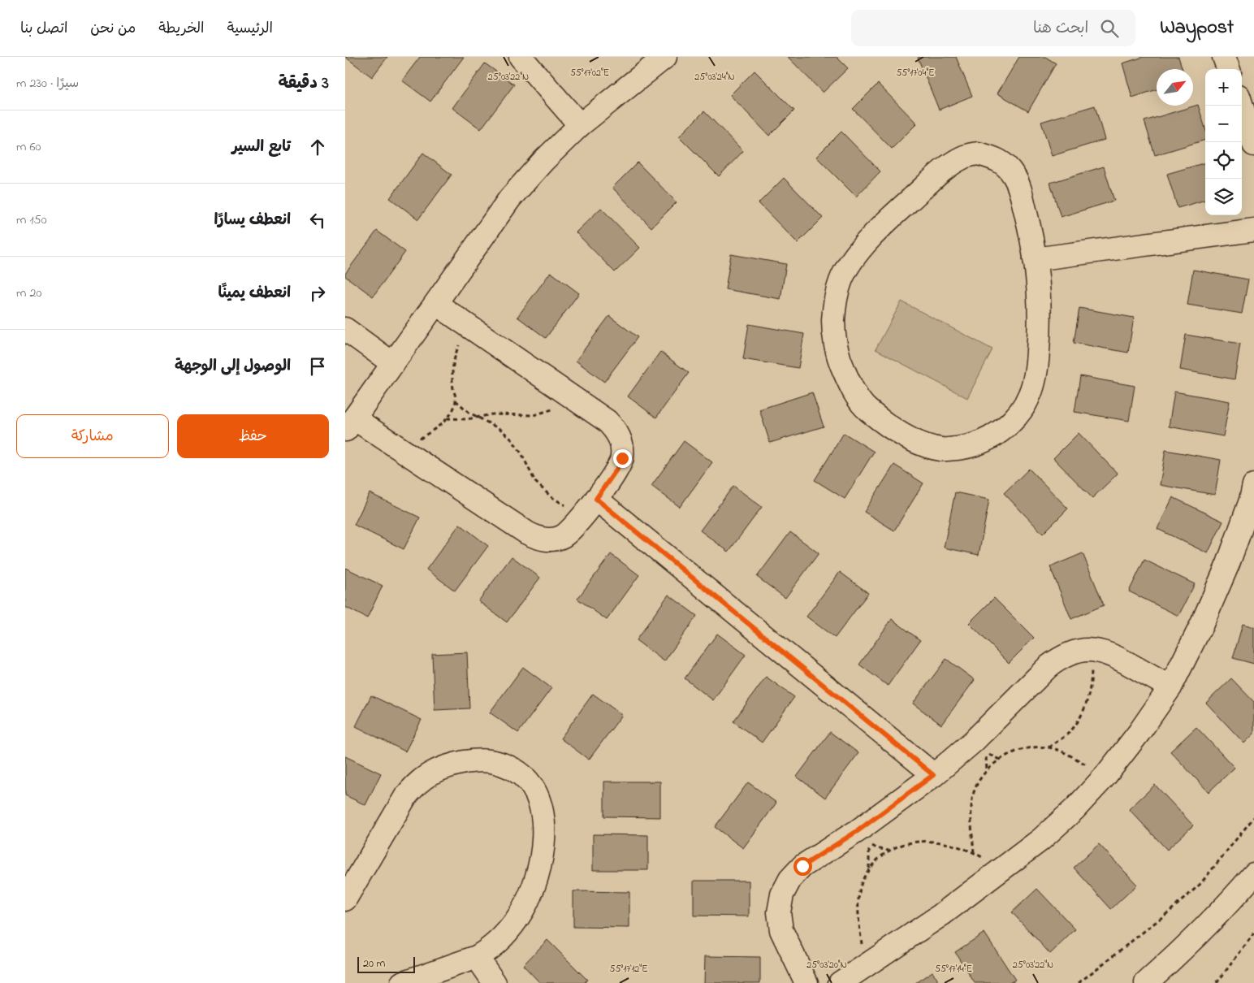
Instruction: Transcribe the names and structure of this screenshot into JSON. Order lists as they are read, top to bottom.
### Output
{
  "scale_bar": "20 m",
  "north": "top right",
  "page": {
    "header": "Waypost",
    "search": "ابحث هنا",
    "nav": [
      "الرئيسية",
      "الخريطة",
      "من نحن",
      "اتصل بنا"
    ],
    "heading": ["3 دقيقة", "سيرًا · 230 m"],
    "map_buttons": ["+", "−"],
    "list": [
      ["تابع السير", "60 m"],
      ["انعطف يسارًا", "150 m"],
      ["انعطف يمينًا", "20 m"],
      "الوصول إلى الوجهة"
    ],
    "buttons": ["حفظ", "مشاركة"],
    "scale": "20 m"
  },
  "coordinates": [
    "55°17'02\"E",
    "55°17'04\"E",
    "25°03'22\"N",
    "25°03'24\"N",
    "25°03'20\"N",
    "55°17'12\"E",
    "55°17'14\"E"
  ]
}
